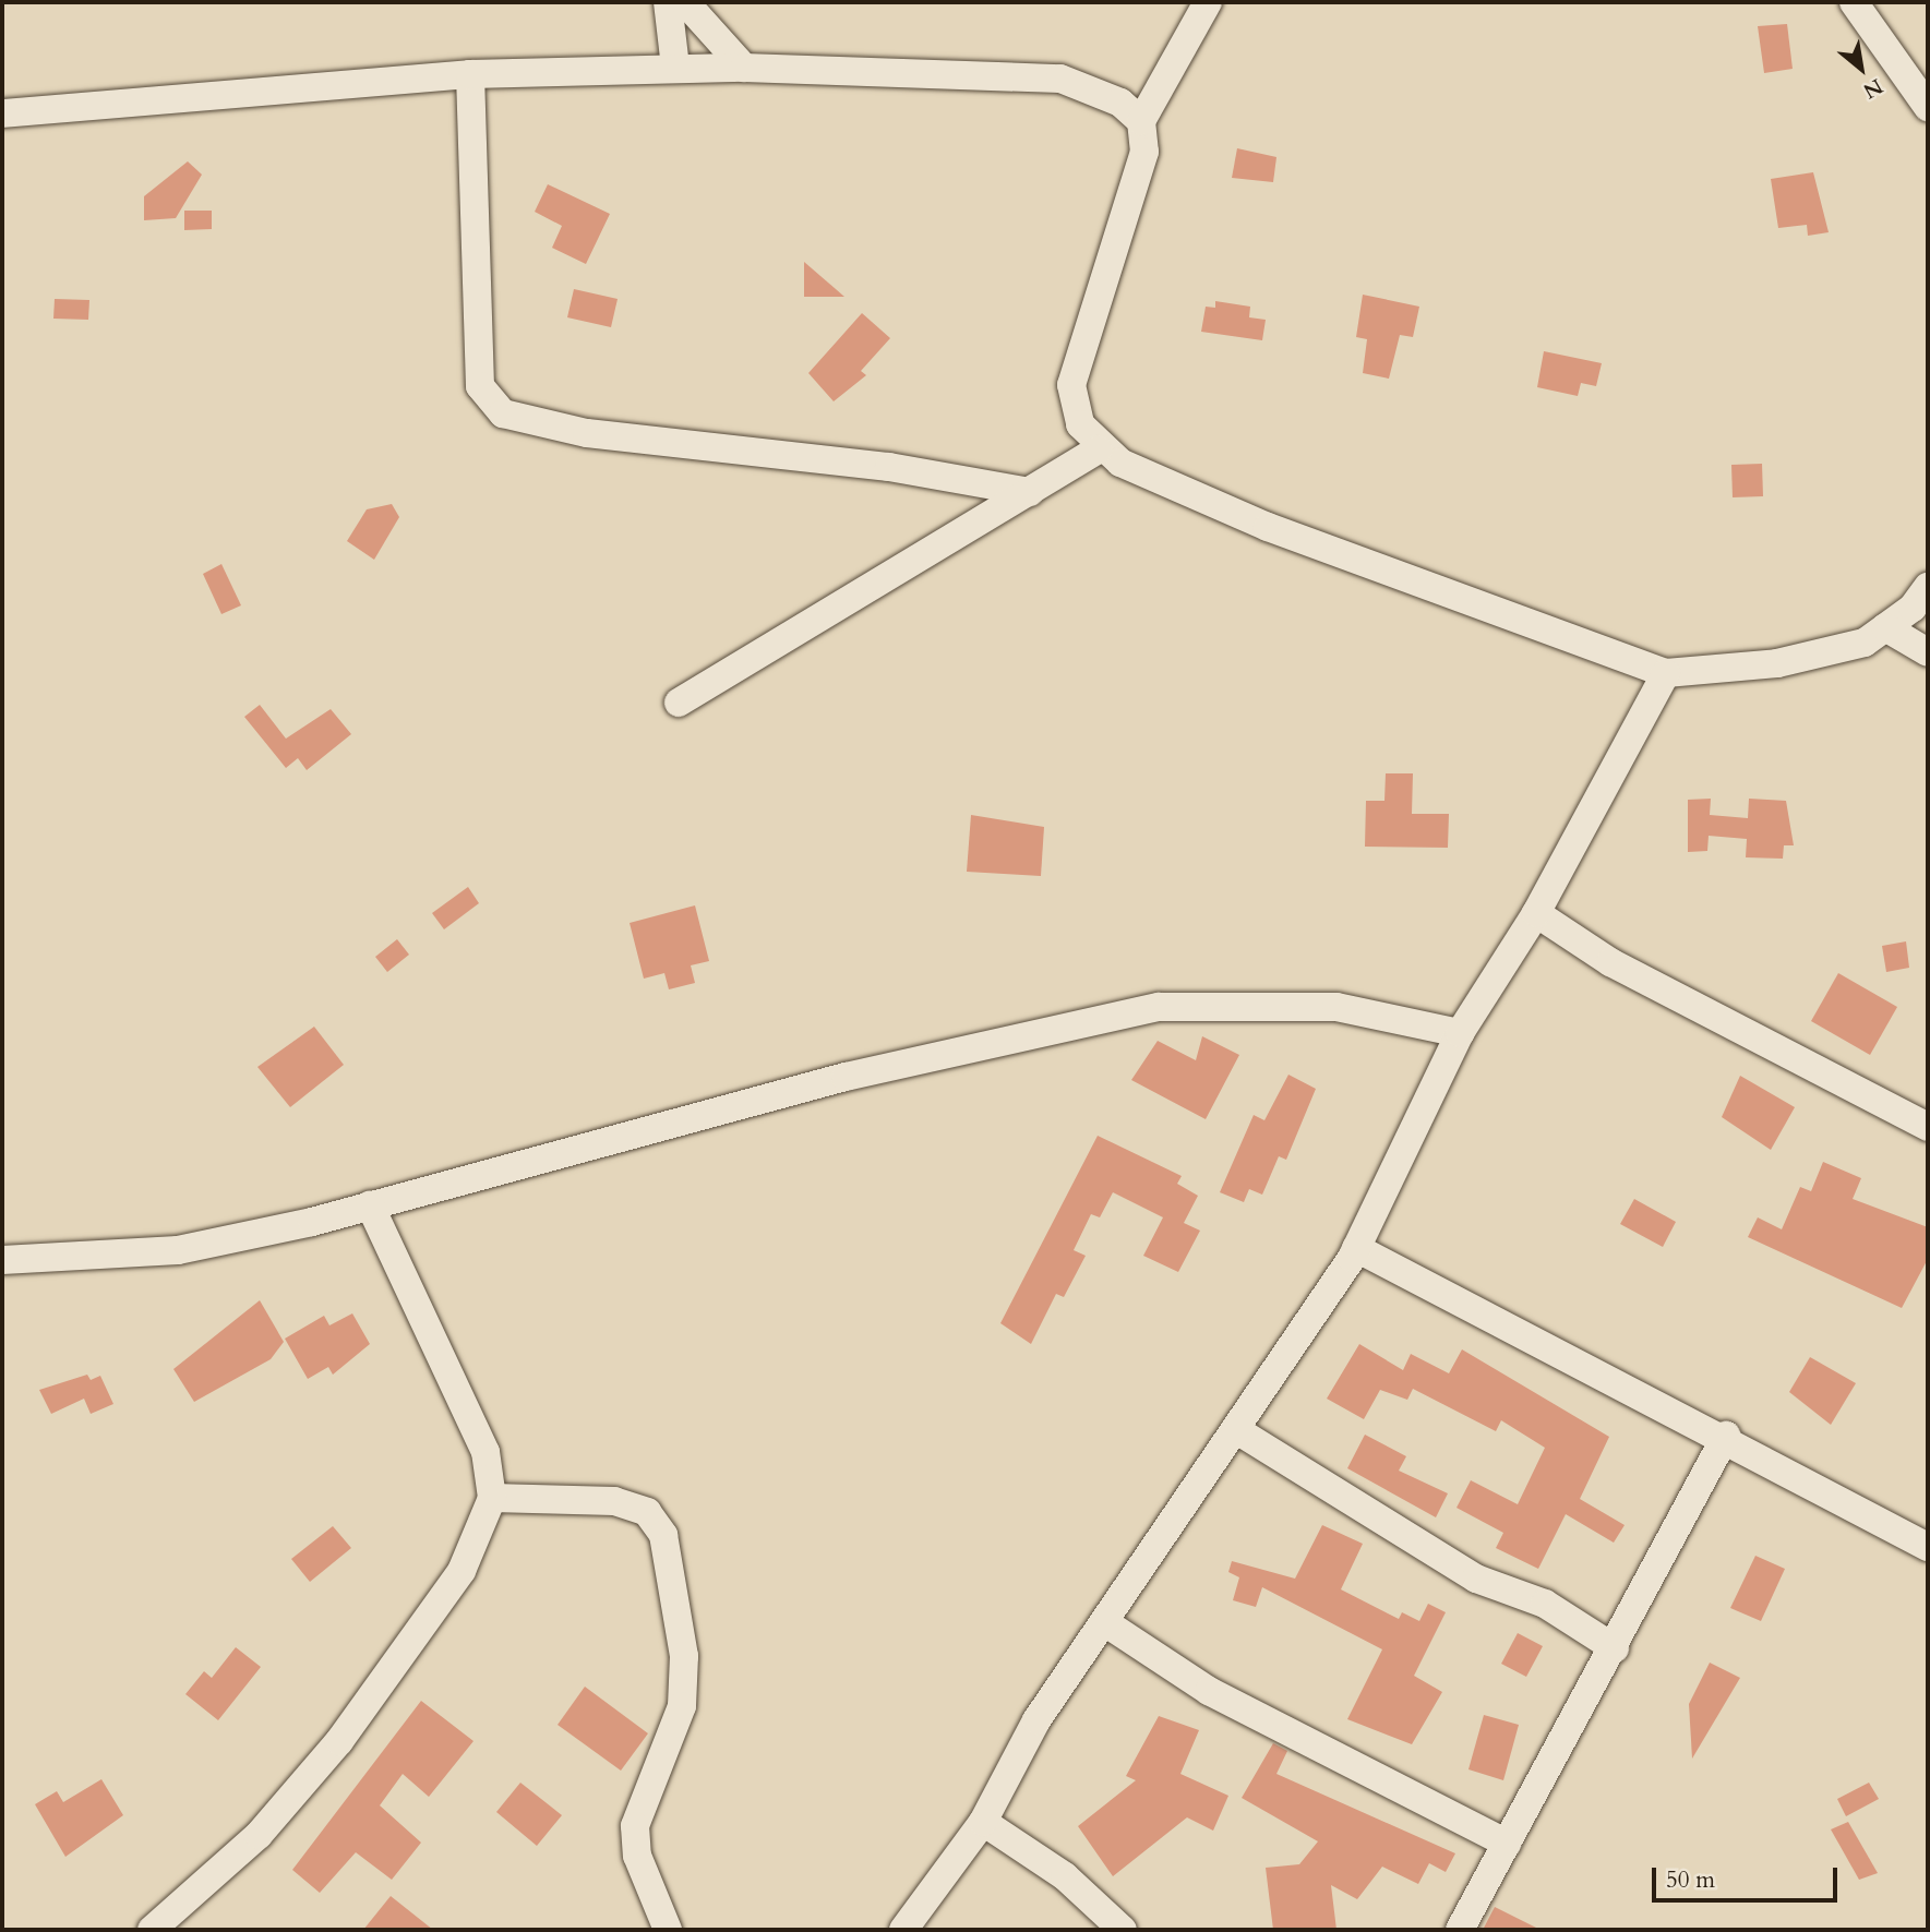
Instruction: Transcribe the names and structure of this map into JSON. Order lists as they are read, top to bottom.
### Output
{
  "scale_bar": "50 m",
  "north": "bottom right"
}
